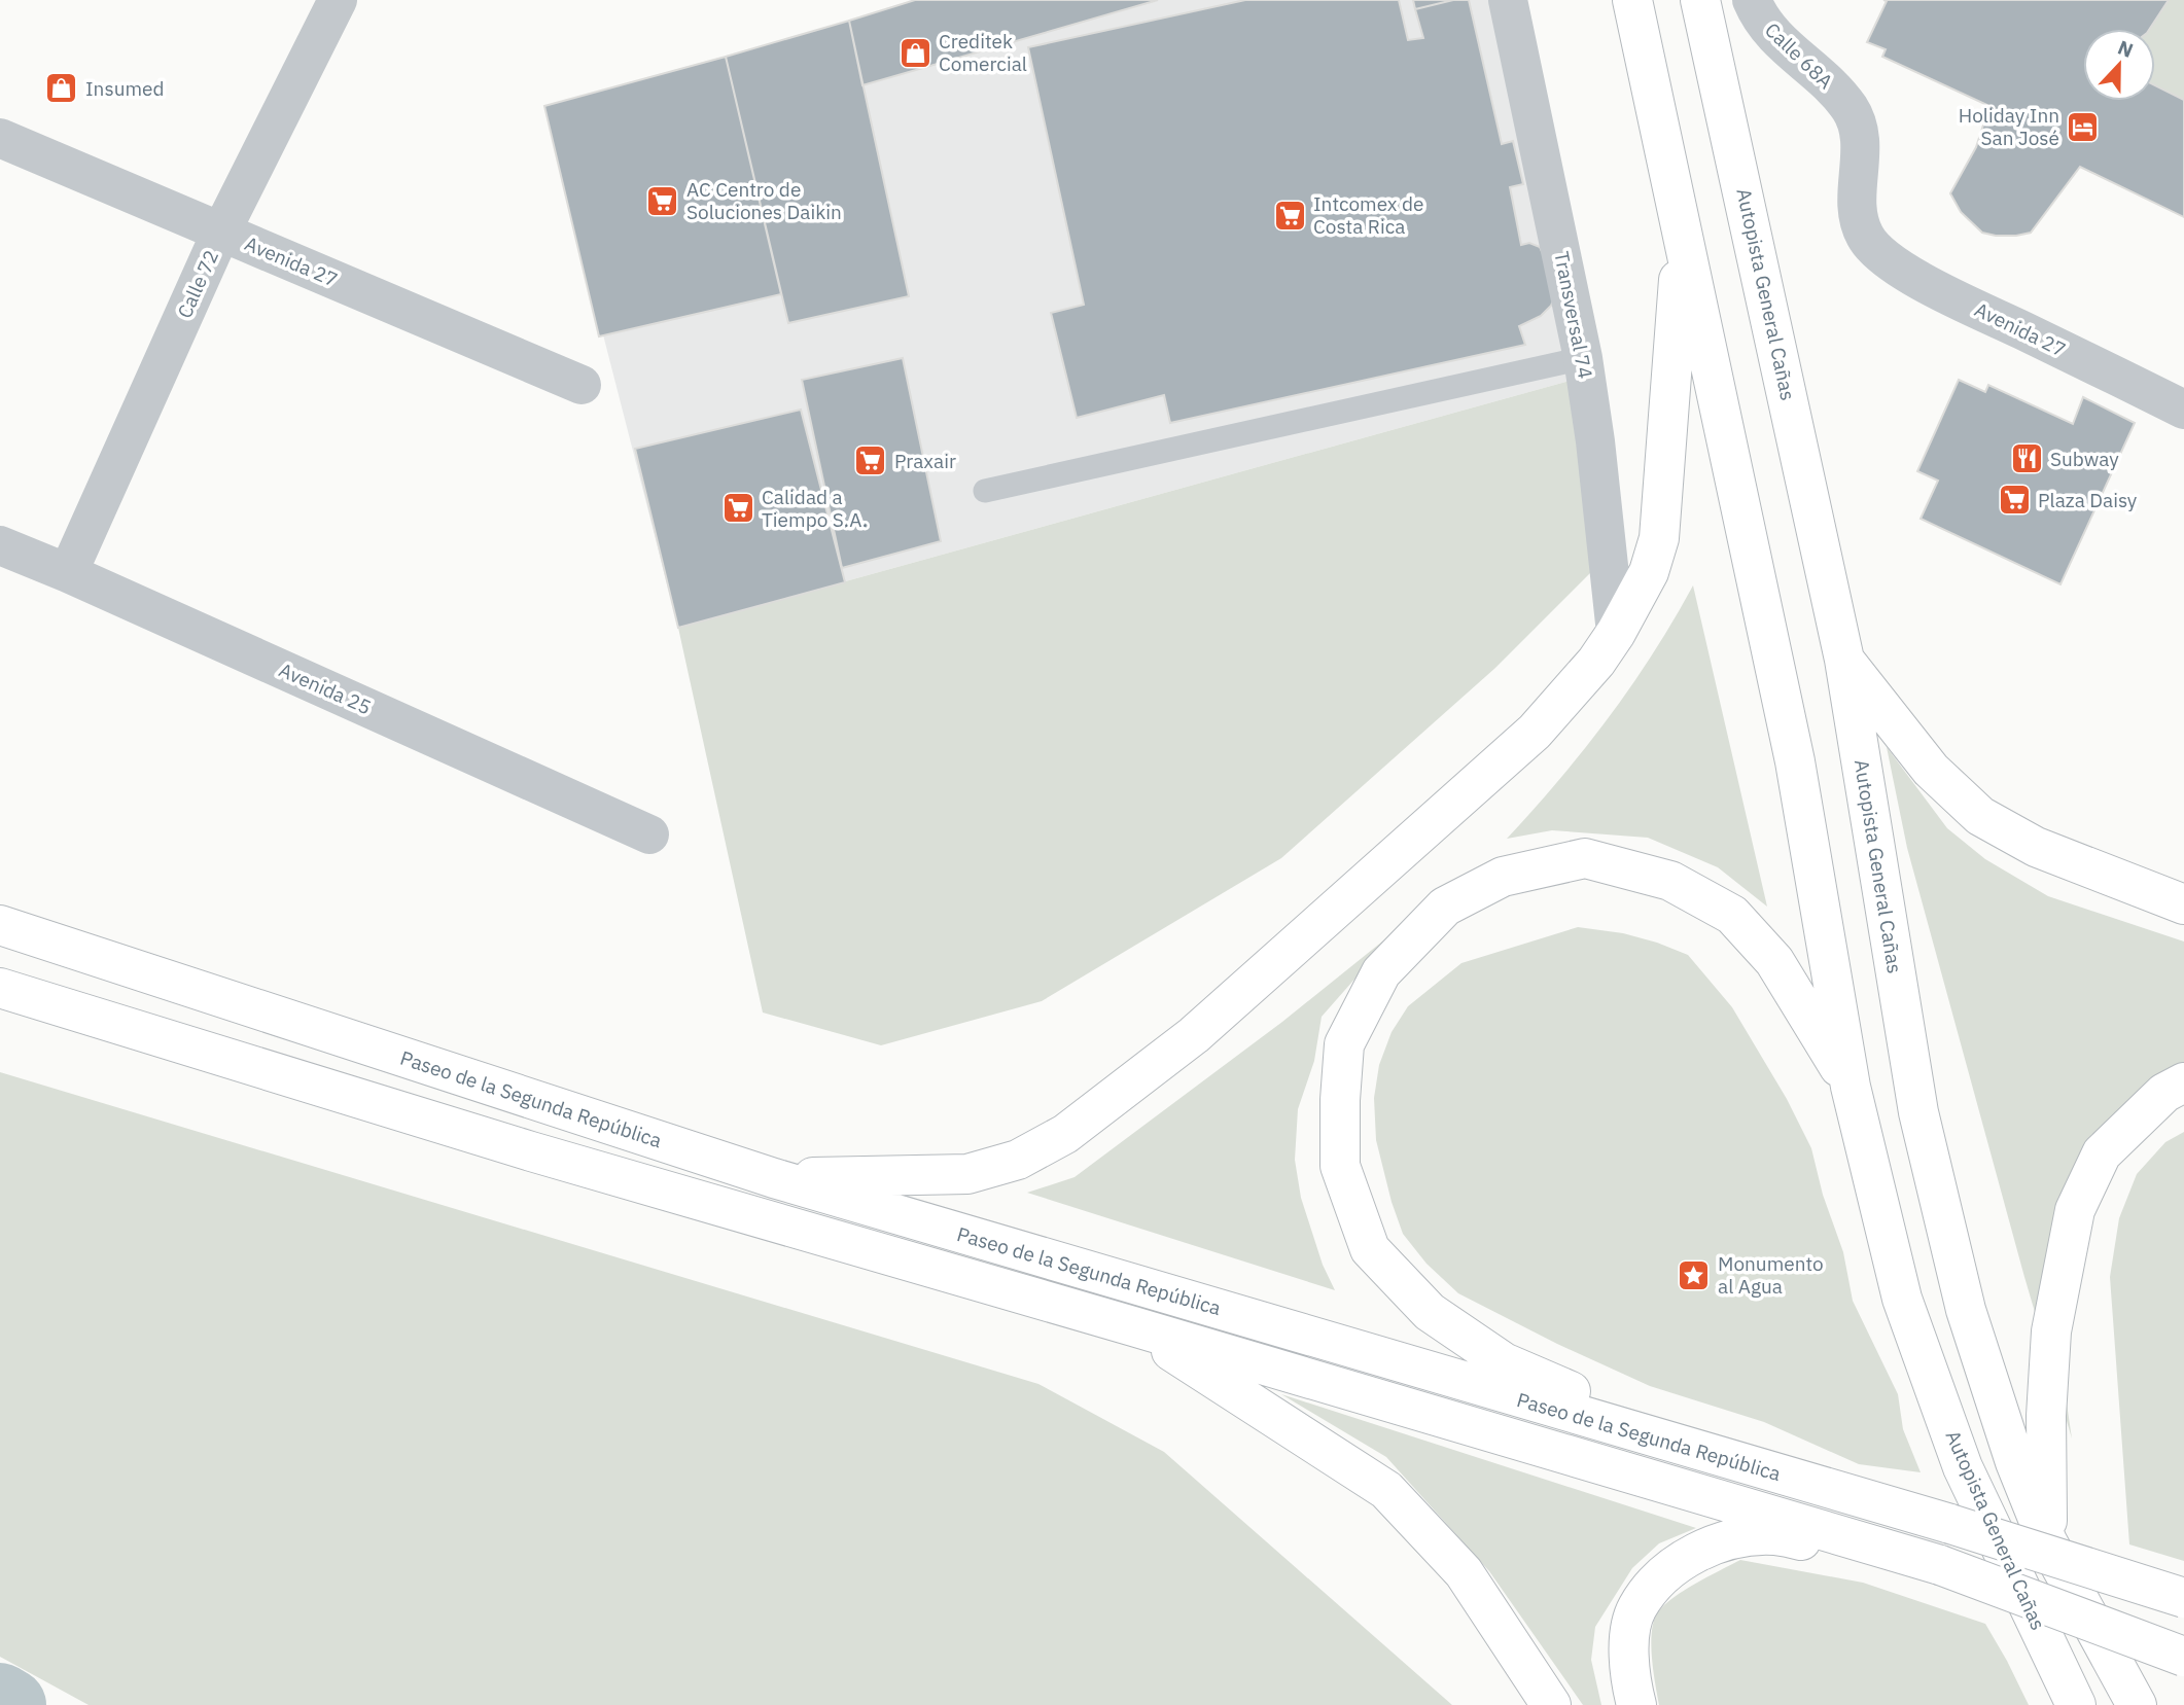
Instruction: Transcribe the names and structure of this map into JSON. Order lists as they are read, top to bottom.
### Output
{
  "streets": {
    "highway": ["Autopista General Cañas", "Paseo de la Segunda República"],
    "street": [
      "Calle 68A",
      "Avenida 27",
      "Calle 72",
      "Transversal 74",
      "Avenida 25"
    ]
  },
  "crossings": [
    ["Calle 68A", "Avenida 27"],
    ["Avenida 27", "Calle 72"],
    ["Calle 72", "Avenida 25"]
  ],
  "places": {
    "shop": ["Creditek Comercial", "Insumed"],
    "hotel": ["Holiday Inn San José"],
    "supermarket": [
      "AC Centro de Soluciones Daikin",
      "Intcomex de Costa Rica",
      "Praxair",
      "Plaza Daisy",
      "Calidad a Tiempo S.A."
    ],
    "restaurant": ["Subway"],
    "place": ["Monumento al Agua"]
  },
  "north": "top"
}
